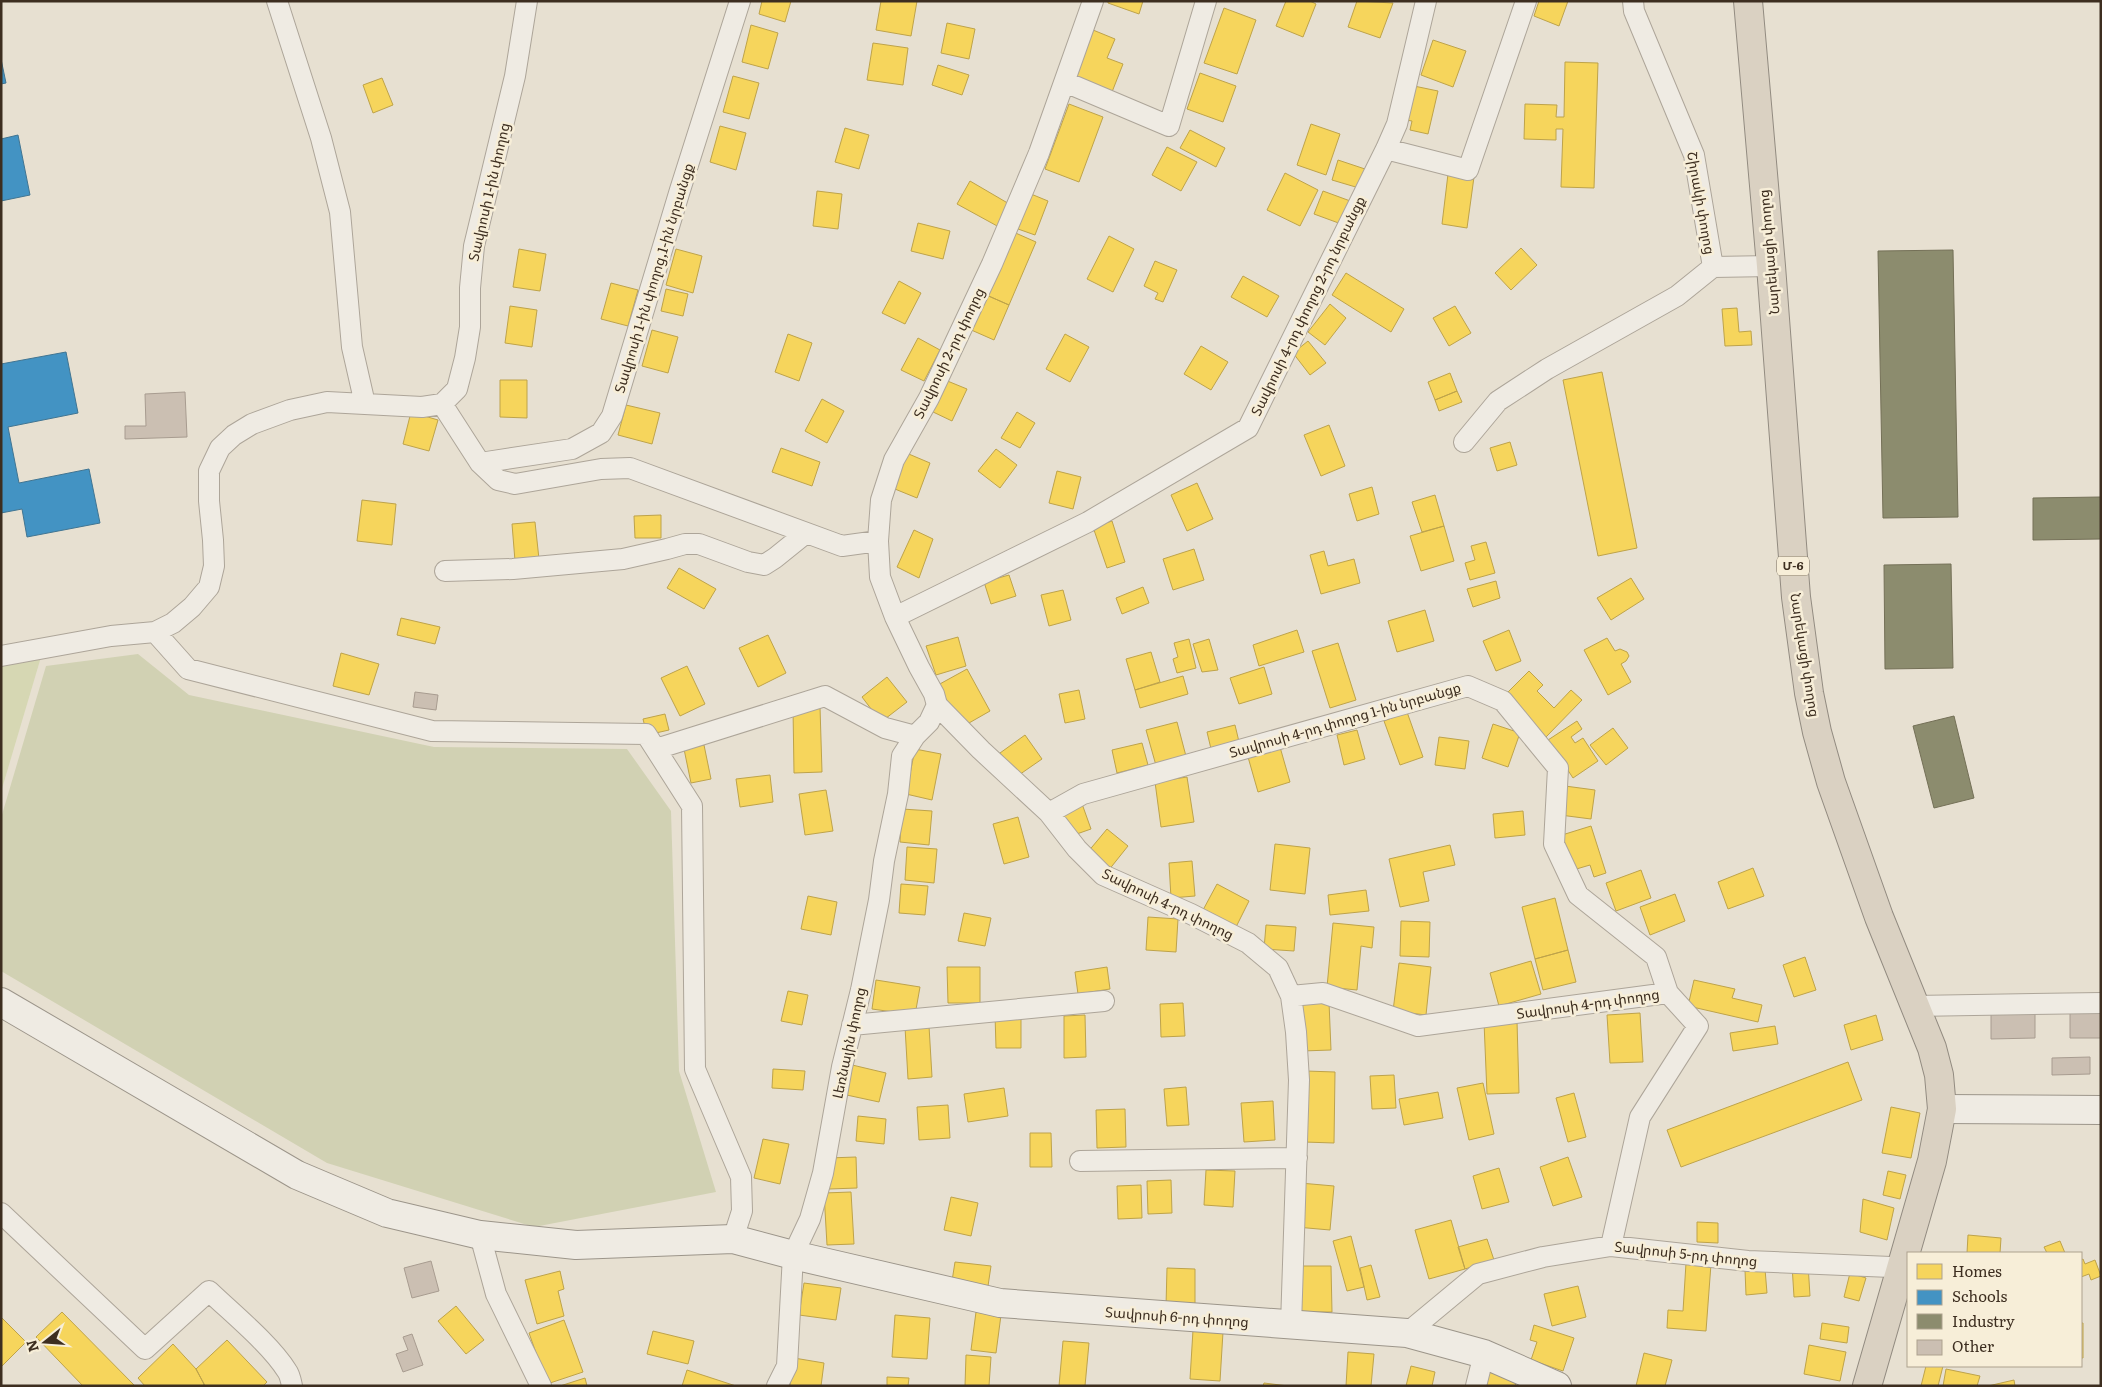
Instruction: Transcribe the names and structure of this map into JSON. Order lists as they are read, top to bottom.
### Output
{
  "streets": {
    "highway": ["Նարեկացի փողոց", "Մ-6"],
    "street": [
      "Տավրոսի 1-ին փողոց",
      "Շիրակի փողոց",
      "Տավրոսի 1-ին փողոց,1-ին նրբանցք",
      "Տավրոսի 4-րդ փողոց 2-րդ նրբանցք",
      "Տավրոսի 2-րդ փողոց",
      "Տավրոսի 4-րդ փողոց 1-ին նրբանցք",
      "Տավրոսի 4-րդ փողոց",
      "Լեռնային փողոց",
      "Տավրոսի 5-րդ փողոց",
      "Տավրոսի 6-րդ փողոց"
    ]
  },
  "crossings": [
    ["Շիրակի փողոց", "Նարեկացի փողոց"],
    ["Նարեկացի փողոց", "Մ-6"],
    ["Տավրոսի 4-րդ փողոց 2-րդ նրբանցք", "Տավրոսի 2-րդ փողոց"],
    ["Տավրոսի 2-րդ փողոց", "Տավրոսի 4-րդ փողոց"],
    ["Տավրոսի 2-րդ փողոց", "Լեռնային փողոց"],
    ["Մ-6", "Տավրոսի 5-րդ փողոց"],
    ["Տավրոսի 4-րդ փողոց 1-ին նրբանցք", "Տավրոսի 4-րդ փողոց"],
    ["Տավրոսի 4-րդ փողոց", "Լեռնային փողոց"],
    ["Տավրոսի 4-րդ փողոց", "Տավրոսի 5-րդ փողոց"],
    ["Տավրոսի 4-րդ փողոց", "Տավրոսի 6-րդ փողոց"],
    ["Լեռնային փողոց", "Տավրոսի 6-րդ փողոց"],
    ["Տավրոսի 5-րդ փողոց", "Տավրոսի 6-րդ փողոց"]
  ],
  "legend": [
    "Homes",
    "Schools",
    "Industry",
    "Other"
  ],
  "north": "left"
}
